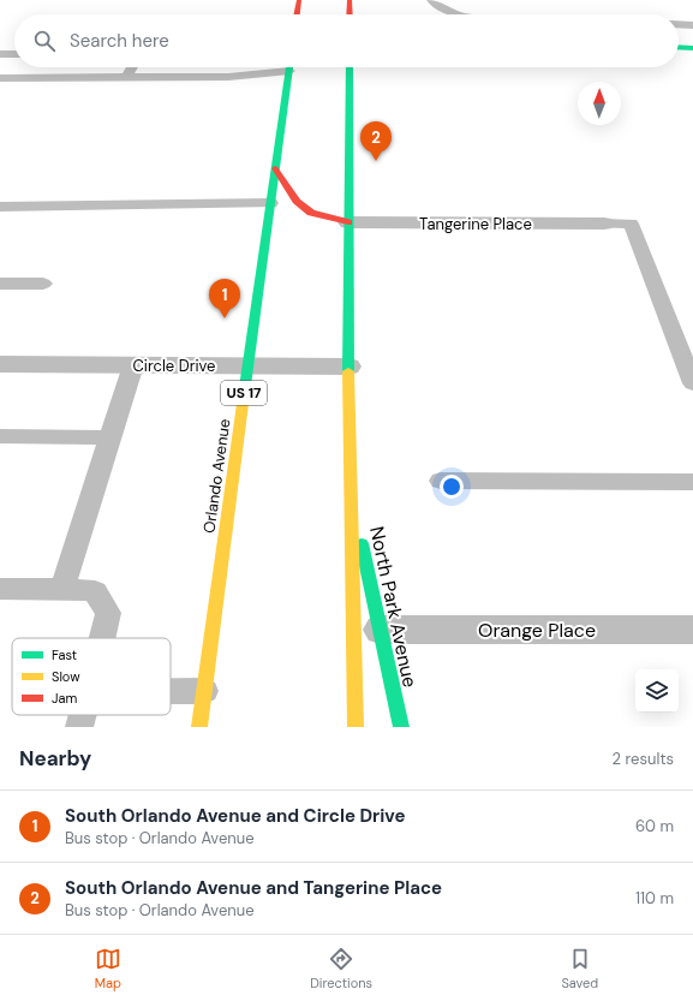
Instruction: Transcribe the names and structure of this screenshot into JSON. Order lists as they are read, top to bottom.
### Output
{
  "streets": {
    "main road": ["US 17", "Orlando Avenue", "North Park Avenue"],
    "street": ["Tangerine Place", "Circle Drive", "Orange Place"]
  },
  "crossings": [
    ["Circle Drive", "Orlando Avenue"],
    ["North Park Avenue", "Orange Place"]
  ],
  "legend": ["Fast", "Slow", "Jam"],
  "north": "top",
  "page": {
    "search": "Search here",
    "pins": ["2", "1"],
    "heading": ["Nearby", "2 results"],
    "list": [
      {
        "mark": "1",
        "name": "South Orlando Avenue and Circle Drive",
        "note": "Bus stop · Orlando Avenue",
        "value": "60 m"
      },
      {
        "mark": "2",
        "name": "South Orlando Avenue and Tangerine Place",
        "note": "Bus stop · Orlando Avenue",
        "value": "110 m"
      }
    ],
    "nav": ["Map", "Directions", "Saved"]
  }
}
